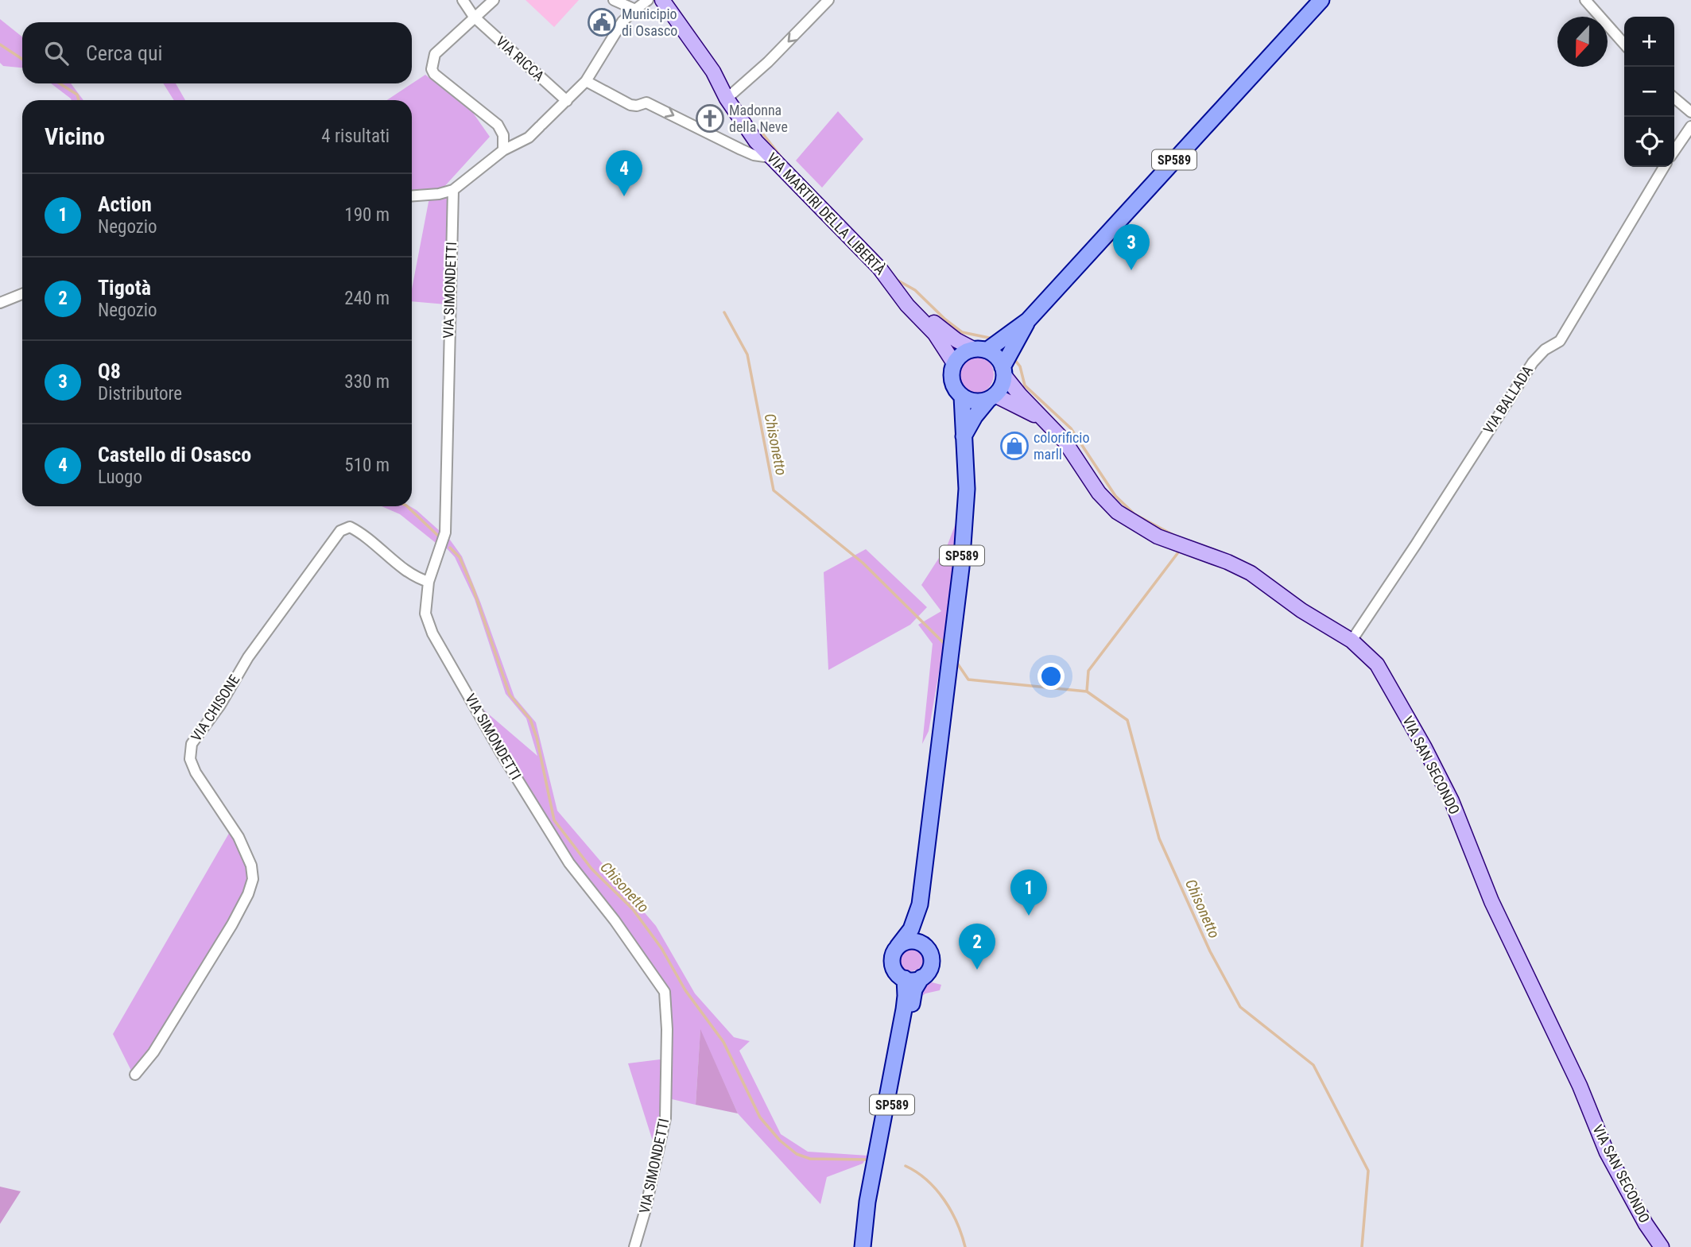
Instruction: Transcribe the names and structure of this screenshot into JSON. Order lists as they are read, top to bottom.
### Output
{
  "streets": {
    "main road": ["SP589"],
    "street": [
      "VIA RICCA",
      "VIA MARTIRI DELLA LIBERTÀ",
      "VIA SIMONDETTI",
      "VIA BALLADA",
      "VIA CHISONE",
      "VIA SAN SECONDO"
    ]
  },
  "crossings": [
    ["SP589", "VIA MARTIRI DELLA LIBERTÀ"],
    ["SP589", "VIA SAN SECONDO"],
    ["VIA SIMONDETTI", "VIA CHISONE"],
    ["VIA BALLADA", "VIA SAN SECONDO"]
  ],
  "water": ["Chisonetto"],
  "places": {
    "public building": ["Municipio di Osasco"],
    "church": ["Madonna della Neve"],
    "shop": ["colorificio marll"]
  },
  "north": "bottom",
  "page": {
    "map_buttons": ["+", "−"],
    "search": "Cerca qui",
    "heading": ["Vicino", "4 risultati"],
    "pins": [
      "4",
      "3",
      "1",
      "2"
    ],
    "list": [
      {
        "mark": "1",
        "name": "Action",
        "note": "Negozio",
        "value": "190 m"
      },
      {
        "mark": "2",
        "name": "Tigotà",
        "note": "Negozio",
        "value": "240 m"
      },
      {
        "mark": "3",
        "name": "Q8",
        "note": "Distributore",
        "value": "330 m"
      },
      {
        "mark": "4",
        "name": "Castello di Osasco",
        "note": "Luogo",
        "value": "510 m"
      }
    ]
  }
}
